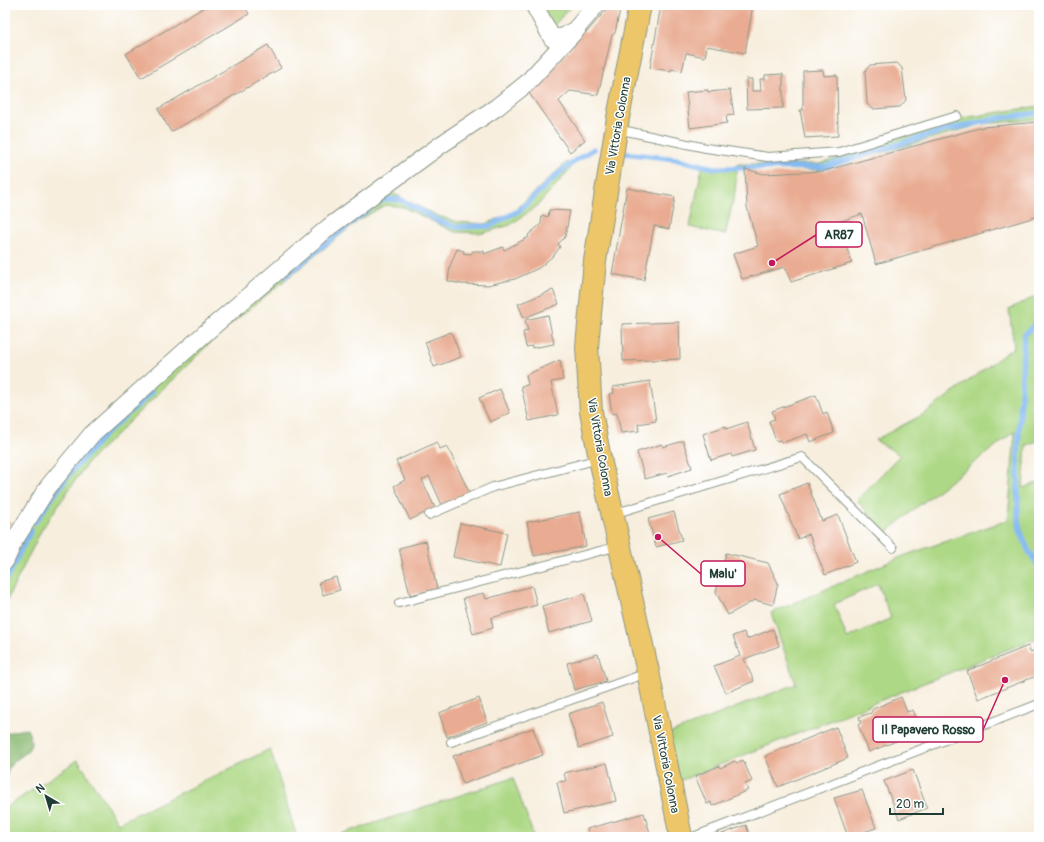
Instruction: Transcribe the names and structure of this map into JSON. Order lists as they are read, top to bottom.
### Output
{
  "streets": {
    "main road": ["Via Vittoria Colonna"]
  },
  "places": ["AR87", "Malu'", "Il Papavero Rosso"],
  "scale_bar": "20 m",
  "north": "top left"
}
